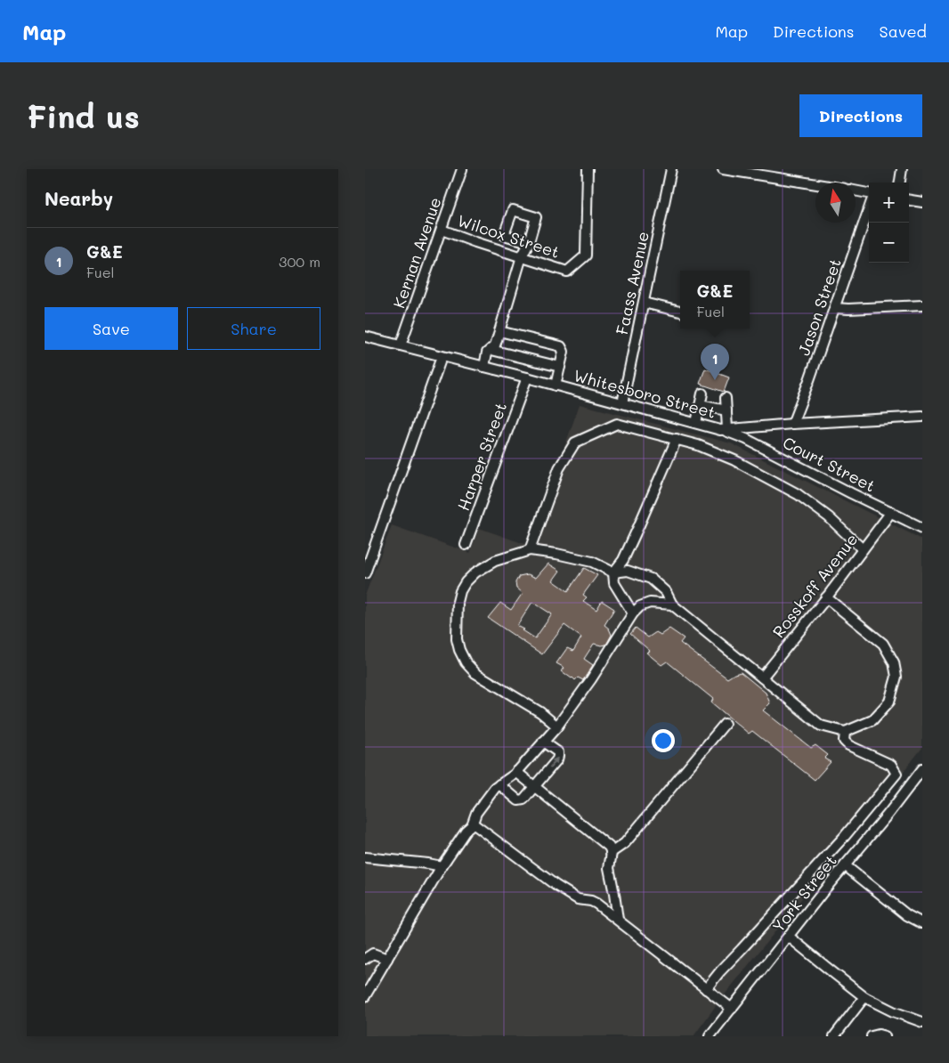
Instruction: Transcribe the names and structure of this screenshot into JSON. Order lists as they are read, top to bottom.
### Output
{
  "streets": {
    "street": [
      "Wilcox Street",
      "Kernan Avenue",
      "Faass Avenue",
      "Jason Street",
      "Whitesboro Street",
      "Harper Street",
      "Court Street",
      "Rosskoff Avenue",
      "York Street"
    ]
  },
  "crossings": [
    ["Wilcox Street", "Kernan Avenue"],
    ["Kernan Avenue", "Whitesboro Street"],
    ["Faass Avenue", "Whitesboro Street"],
    ["Jason Street", "Whitesboro Street"],
    ["Whitesboro Street", "Harper Street"],
    ["Whitesboro Street", "Court Street"],
    ["Court Street", "Rosskoff Avenue"]
  ],
  "north": "top",
  "page": {
    "header": "Map",
    "nav": ["Map", "Directions", "Saved"],
    "buttons": [
      "Directions",
      ["Save", "Share"]
    ],
    "title": "Find us",
    "heading": "Nearby",
    "map_buttons": ["+", "−"],
    "list": [
      {
        "mark": "1",
        "name": "G&E",
        "note": "Fuel",
        "value": "300 m"
      }
    ],
    "popup": ["G&E", "Fuel"],
    "pins": "1"
  }
}
